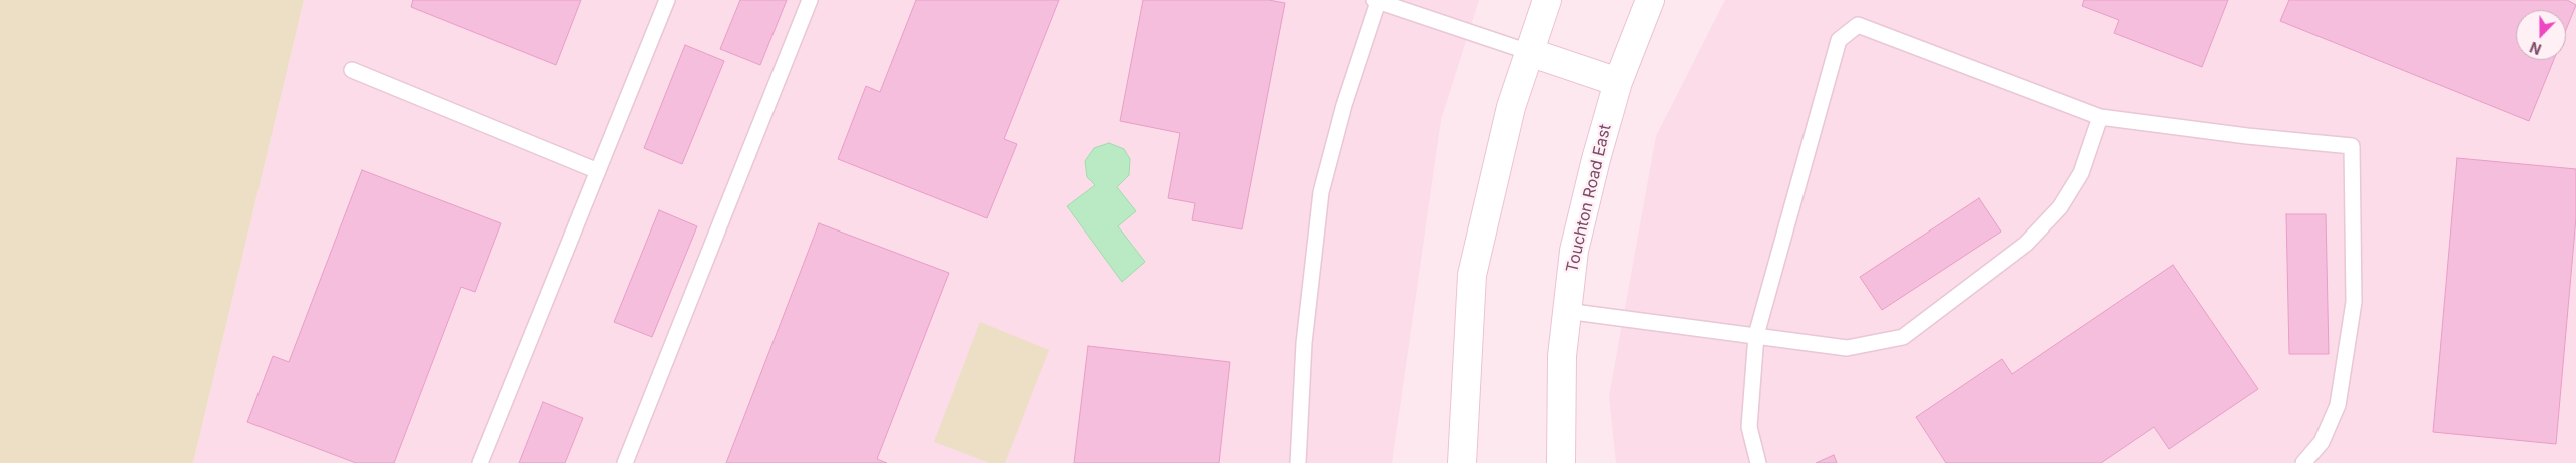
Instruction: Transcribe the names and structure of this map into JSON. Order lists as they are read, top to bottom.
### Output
{
  "streets": {
    "street": ["Touchton Road East"]
  },
  "north": "bottom"
}
